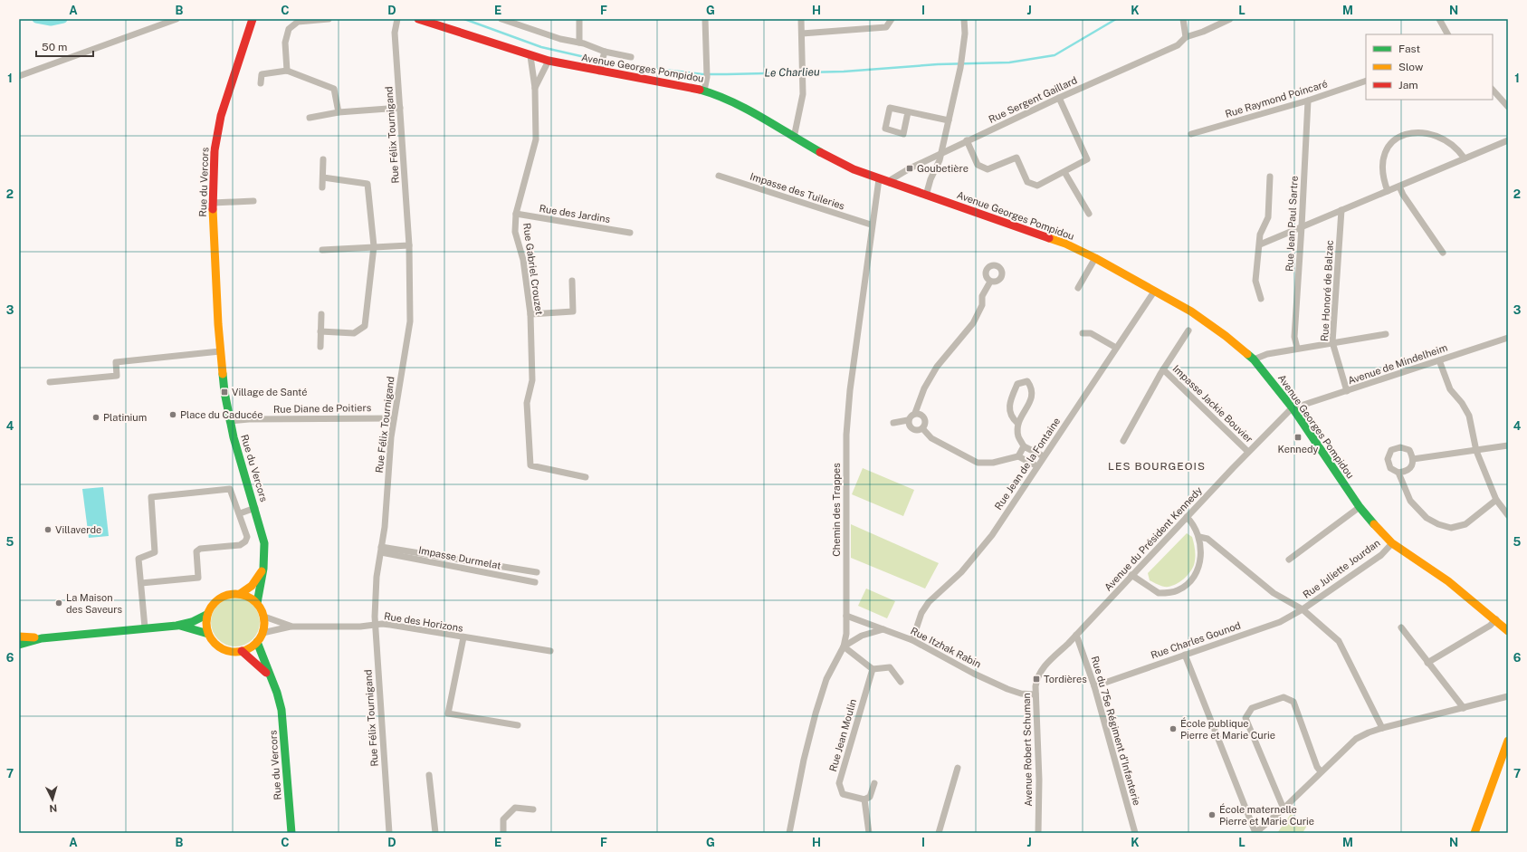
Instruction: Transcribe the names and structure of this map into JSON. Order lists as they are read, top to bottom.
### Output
{
  "streets": {
    "street": [
      "Avenue Georges Pompidou",
      "Rue Raymond Poincaré",
      "Rue Sergent Gaillard",
      "Rue Félix Tournigand",
      "Rue du Vercors",
      "Impasse des Tuileries",
      "Rue des Jardins",
      "Rue Jean Paul Sartre",
      "Rue Gabriel Crouzet",
      "Rue Honoré de Balzac",
      "Avenue de Mindelheim",
      "Impasse Jackie Bouvier",
      "Rue Diane de Poitiers",
      "Rue Jean de la Fontaine",
      "Chemin des Trappes",
      "Avenue du Président Kennedy",
      "Impasse Durmelat",
      "Rue Juliette Jourdan",
      "Rue des Horizons",
      "Rue Charles Gounod",
      "Rue Itzhak Rabin",
      "Rue du 75e Régiment d'Infanterie",
      "Rue Jean Moulin",
      "Avenue Robert Schuman"
    ]
  },
  "crossings": [
    ["Avenue Georges Pompidou", "Rue Sergent Gaillard"],
    ["Avenue Georges Pompidou", "Rue Gabriel Crouzet"],
    ["Avenue Georges Pompidou", "Avenue de Mindelheim"],
    ["Avenue Georges Pompidou", "Rue Jean de la Fontaine"],
    ["Avenue Georges Pompidou", "Chemin des Trappes"],
    ["Avenue Georges Pompidou", "Avenue du Président Kennedy"],
    ["Avenue Georges Pompidou", "Rue Juliette Jourdan"],
    ["Rue Raymond Poincaré", "Rue Jean Paul Sartre"],
    ["Rue Félix Tournigand", "Rue Diane de Poitiers"],
    ["Rue Félix Tournigand", "Impasse Durmelat"],
    ["Rue Félix Tournigand", "Rue des Horizons"],
    ["Rue du Vercors", "Rue Diane de Poitiers"],
    ["Rue du Vercors", "Rue des Horizons"],
    ["Impasse des Tuileries", "Chemin des Trappes"],
    ["Rue des Jardins", "Rue Gabriel Crouzet"],
    ["Rue Honoré de Balzac", "Avenue de Mindelheim"],
    ["Avenue de Mindelheim", "Avenue du Président Kennedy"],
    ["Impasse Jackie Bouvier", "Avenue du Président Kennedy"],
    ["Rue Jean de la Fontaine", "Rue Itzhak Rabin"],
    ["Chemin des Trappes", "Rue Itzhak Rabin"],
    ["Avenue du Président Kennedy", "Rue du 75e Régiment d'Infanterie"],
    ["Avenue du Président Kennedy", "Avenue Robert Schuman"],
    ["Rue Juliette Jourdan", "Rue Charles Gounod"],
    ["Rue Charles Gounod", "Rue du 75e Régiment d'Infanterie"],
    ["Rue Itzhak Rabin", "Avenue Robert Schuman"]
  ],
  "districts": ["LES BOURGEOIS"],
  "water": ["Le Charlieu"],
  "places": {
    "transit": [
      "Goubetière",
      "Village de Santé",
      "Kennedy",
      "Tordières"
    ],
    "other": [
      "Place du Caducée",
      "Platinium",
      "Villaverde",
      "La Maison des Saveurs",
      "École publique Pierre et Marie Curie",
      "École maternelle Pierre et Marie Curie"
    ]
  },
  "legend": ["Fast", "Slow", "Jam"],
  "scale_bar": "50 m",
  "north": "bottom",
  "grid": {
    "columns": [
      "A",
      "B",
      "C",
      "D",
      "E",
      "F",
      "G",
      "H",
      "I",
      "J",
      "K",
      "L",
      "M",
      "N"
    ],
    "rows": [
      "1",
      "2",
      "3",
      "4",
      "5",
      "6",
      "7"
    ]
  }
}
